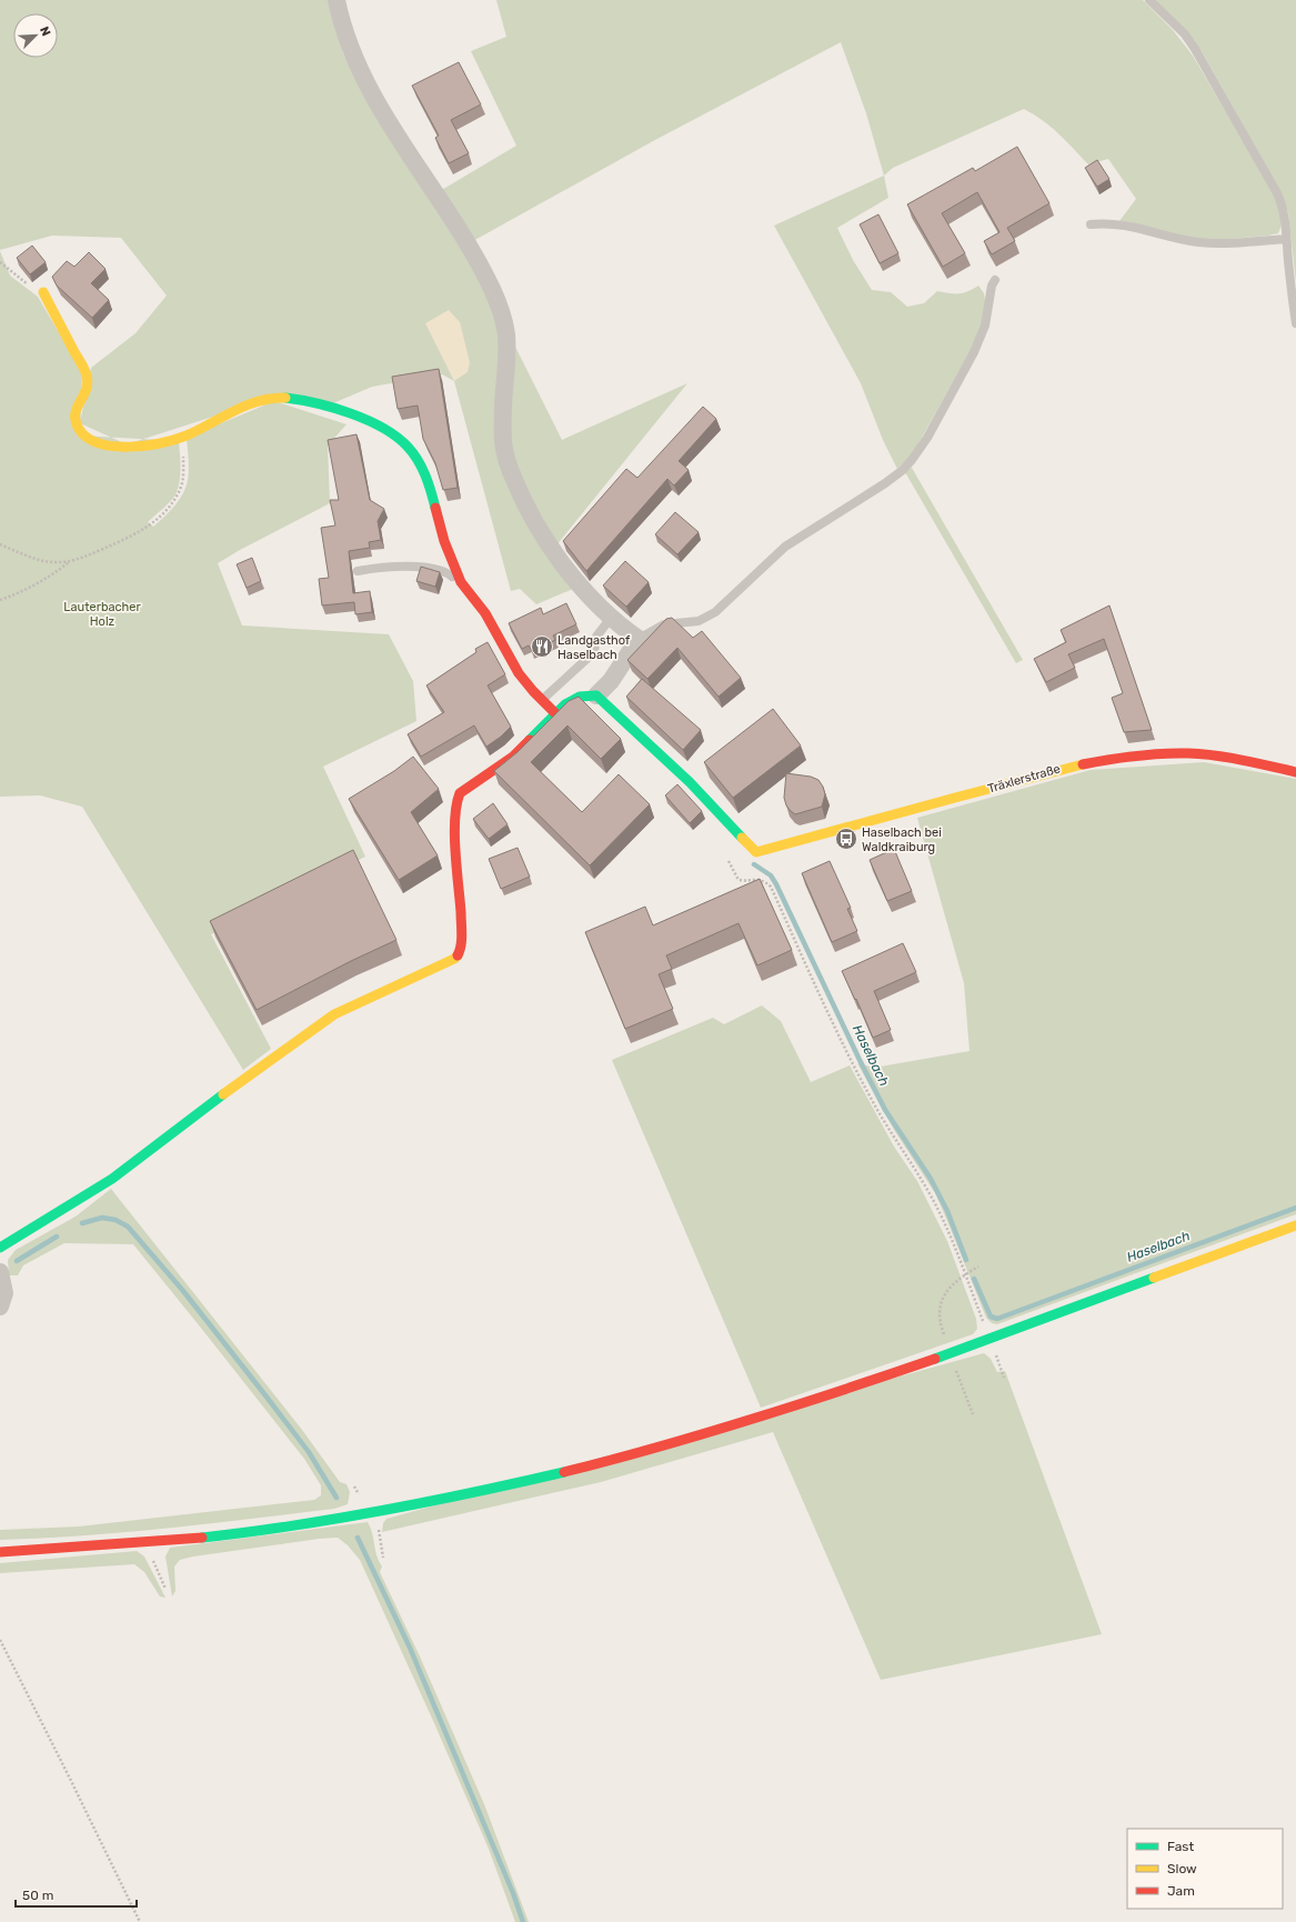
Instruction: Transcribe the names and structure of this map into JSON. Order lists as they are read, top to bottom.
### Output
{
  "streets": {
    "street": ["Träxlerstraße"]
  },
  "water": ["Haselbach"],
  "parks": ["Lauterbacher Holz"],
  "places": {
    "restaurant": ["Landgasthof Haselbach"],
    "bus stop": ["Haselbach bei Waldkraiburg"]
  },
  "legend": ["Fast", "Slow", "Jam"],
  "scale_bar": "50 m",
  "north": "top right"
}
